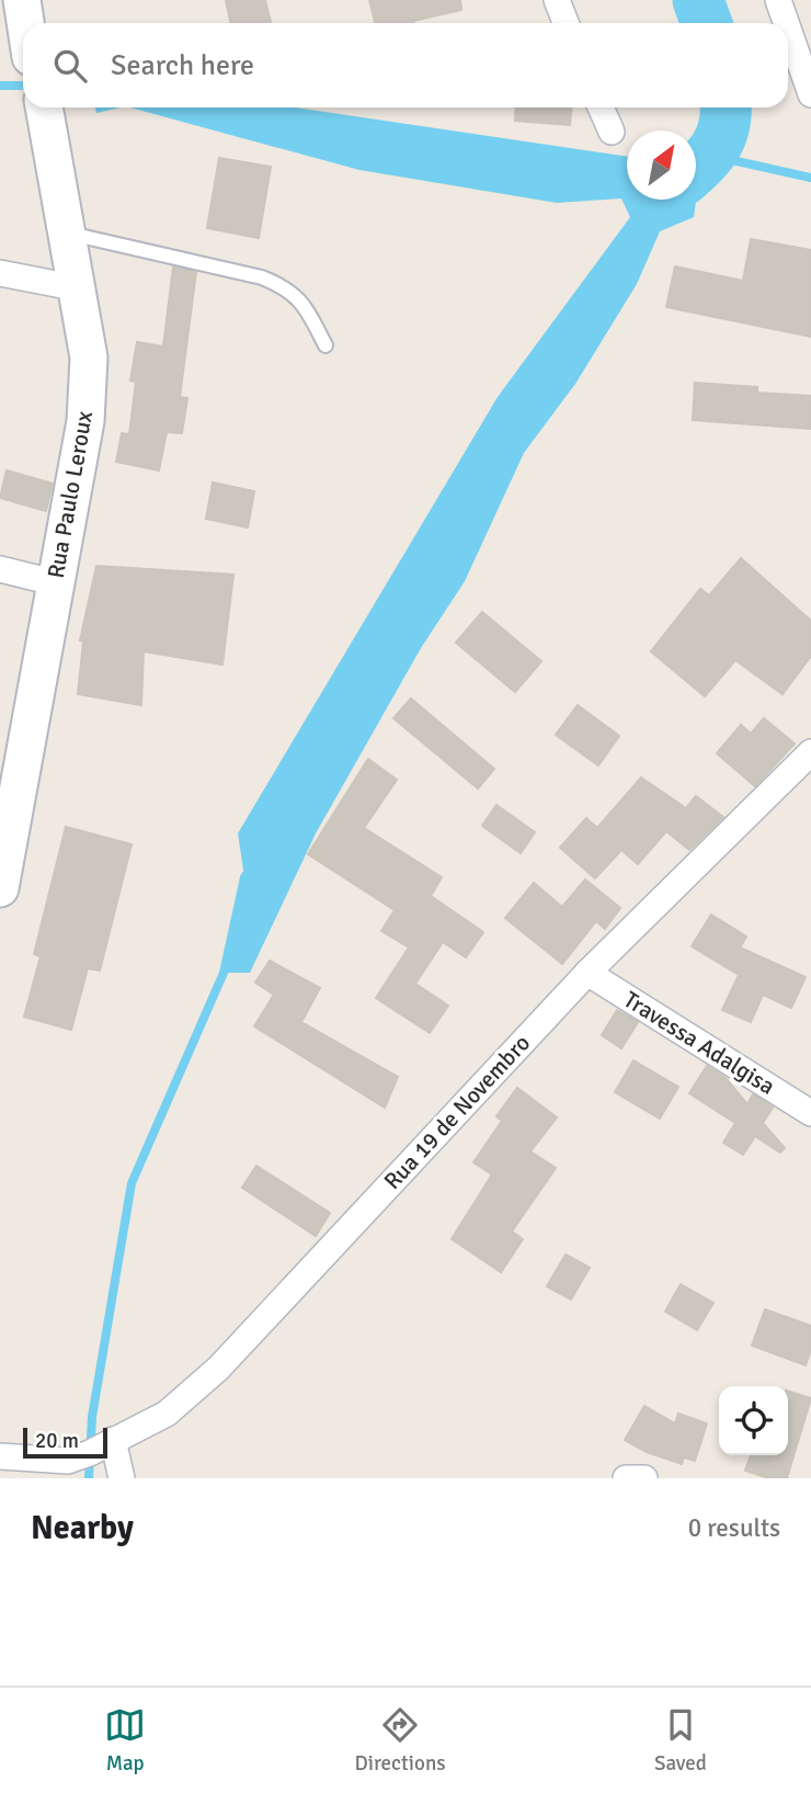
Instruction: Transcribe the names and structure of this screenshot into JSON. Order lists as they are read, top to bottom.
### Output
{
  "streets": {
    "street": ["Rua Paulo Leroux", "Travessa Adalgisa", "Rua 19 de Novembro"]
  },
  "crossings": [
    ["Travessa Adalgisa", "Rua 19 de Novembro"]
  ],
  "scale_bar": "20 m",
  "north": "top right",
  "page": {
    "search": "Search here",
    "scale": "20 m",
    "heading": ["Nearby", "0 results"],
    "nav": ["Map", "Directions", "Saved"]
  }
}
